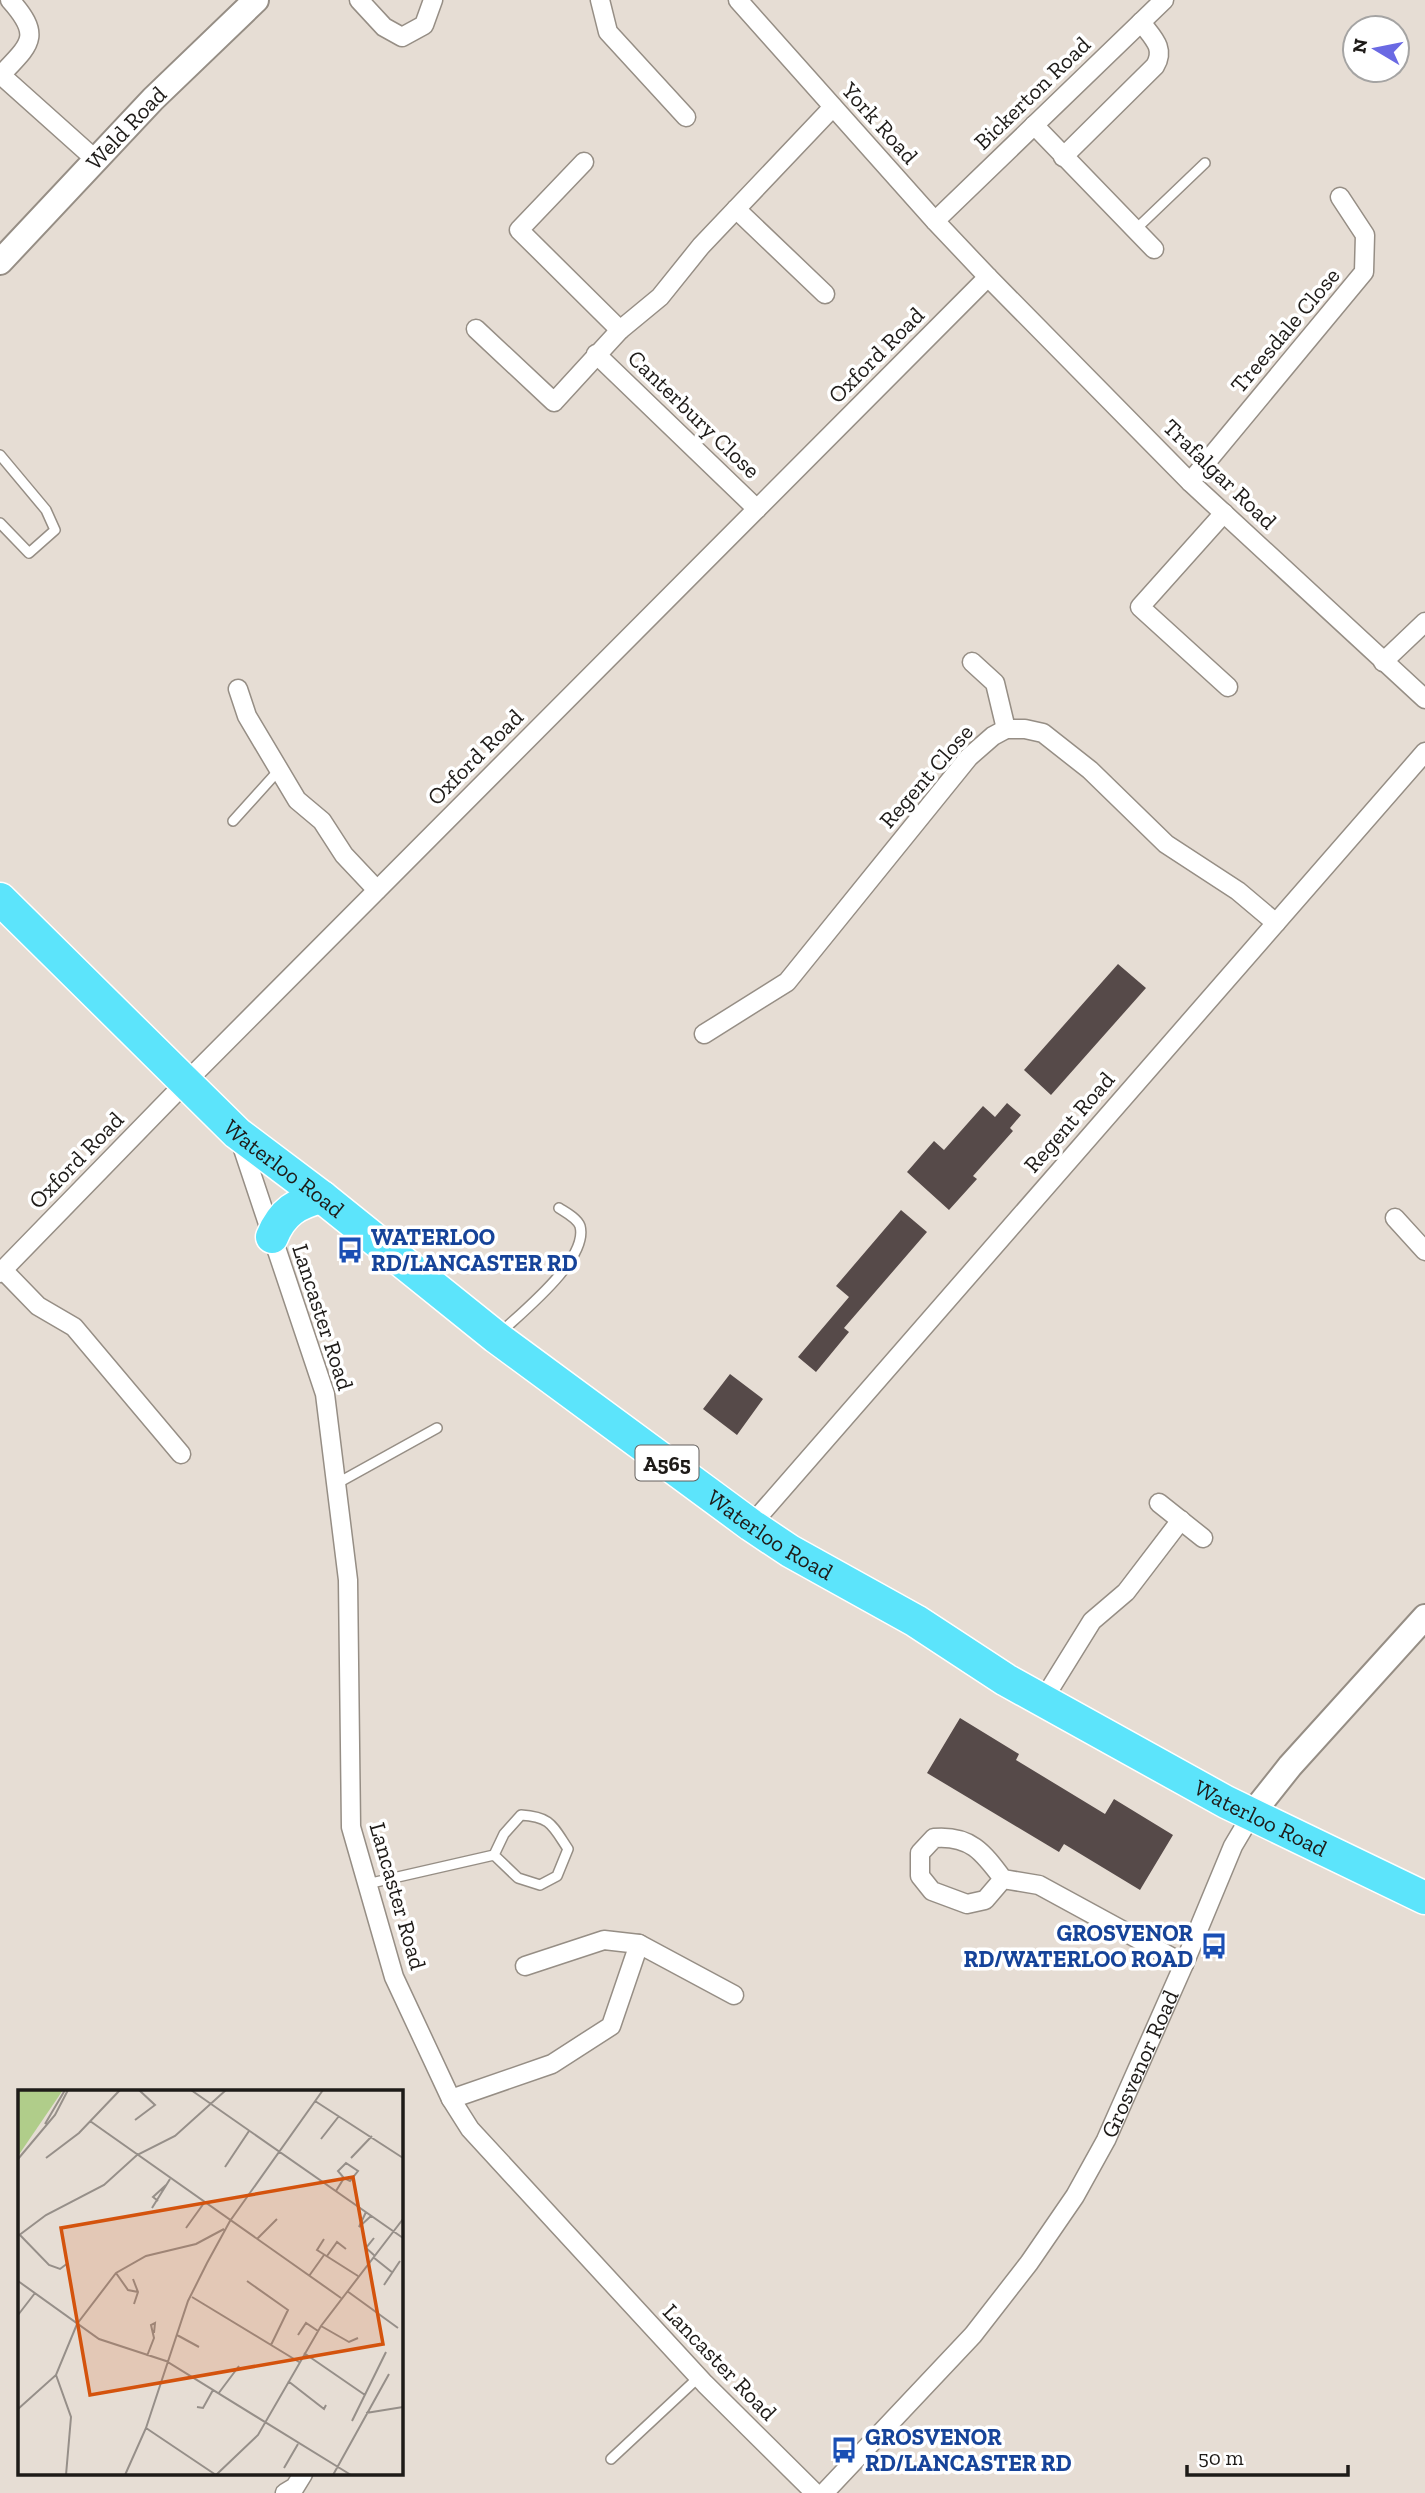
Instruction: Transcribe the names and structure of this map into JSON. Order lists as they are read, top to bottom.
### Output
{
  "streets": {
    "highway": ["Waterloo Road", "A565"],
    "street": [
      "Bickerton Road",
      "York Road",
      "Weld Road",
      "Treesdale Close",
      "Oxford Road",
      "Canterbury Close",
      "Trafalgar Road",
      "Regent Close",
      "Regent Road",
      "Lancaster Road",
      "Grosvenor Road"
    ]
  },
  "crossings": [
    ["Bickerton Road", "York Road"],
    ["York Road", "Oxford Road"],
    ["York Road", "Canterbury Close"],
    ["York Road", "Trafalgar Road"],
    ["Treesdale Close", "Trafalgar Road"],
    ["Oxford Road", "Canterbury Close"],
    ["Oxford Road", "Trafalgar Road"],
    ["Oxford Road", "Waterloo Road"],
    ["Regent Close", "Regent Road"],
    ["Regent Road", "Waterloo Road"],
    ["Waterloo Road", "Lancaster Road"],
    ["Waterloo Road", "Grosvenor Road"]
  ],
  "places": {
    "bus stop": ["WATERLOO RD/LANCASTER RD", "GROSVENOR RD/WATERLOO ROAD", "GROSVENOR RD/LANCASTER RD"]
  },
  "scale_bar": "50 m",
  "north": "left"
}
